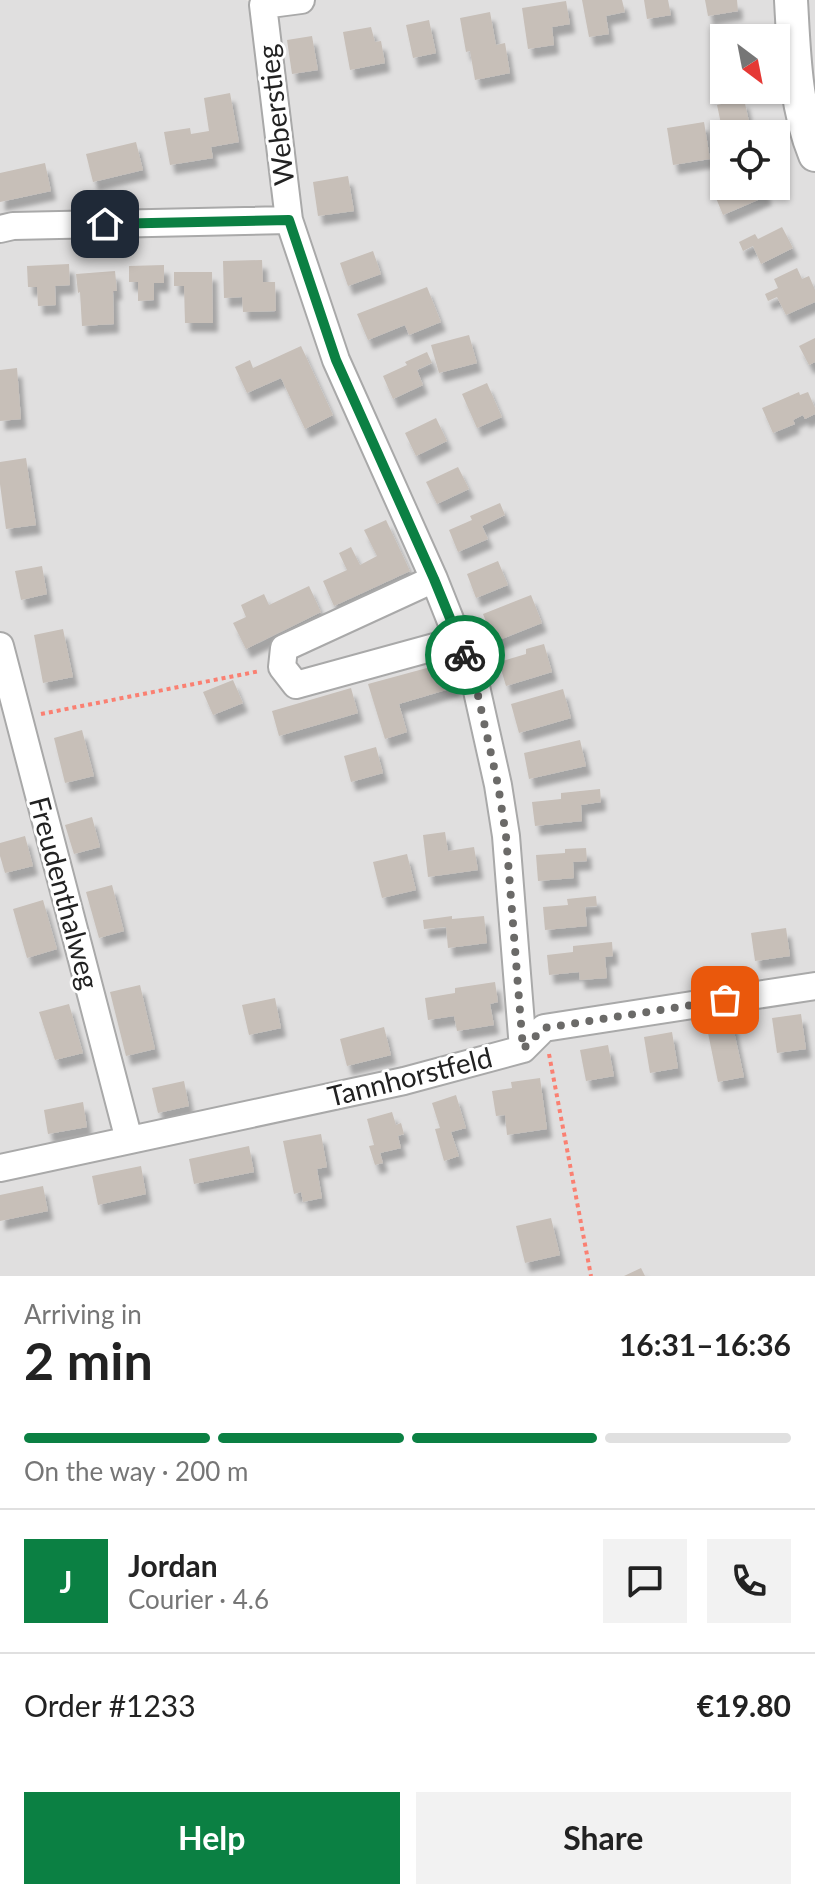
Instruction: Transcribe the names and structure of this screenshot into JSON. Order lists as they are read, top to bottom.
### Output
{
  "streets": {
    "street": ["Weberstieg", "Freudenthalweg", "Tannhorstfeld"]
  },
  "crossings": [
    ["Weberstieg", "Tannhorstfeld"],
    ["Freudenthalweg", "Tannhorstfeld"]
  ],
  "north": "bottom right",
  "page": {
    "heading": ["2 min", "Arriving in", "16:31–16:36"],
    "panel": [
      "Jordan",
      "Courier · 4.6",
      "Order #1233",
      "€19.80"
    ],
    "bar": "On the way · 200 m",
    "round": "J",
    "buttons": ["Help", "Share"]
  }
}
